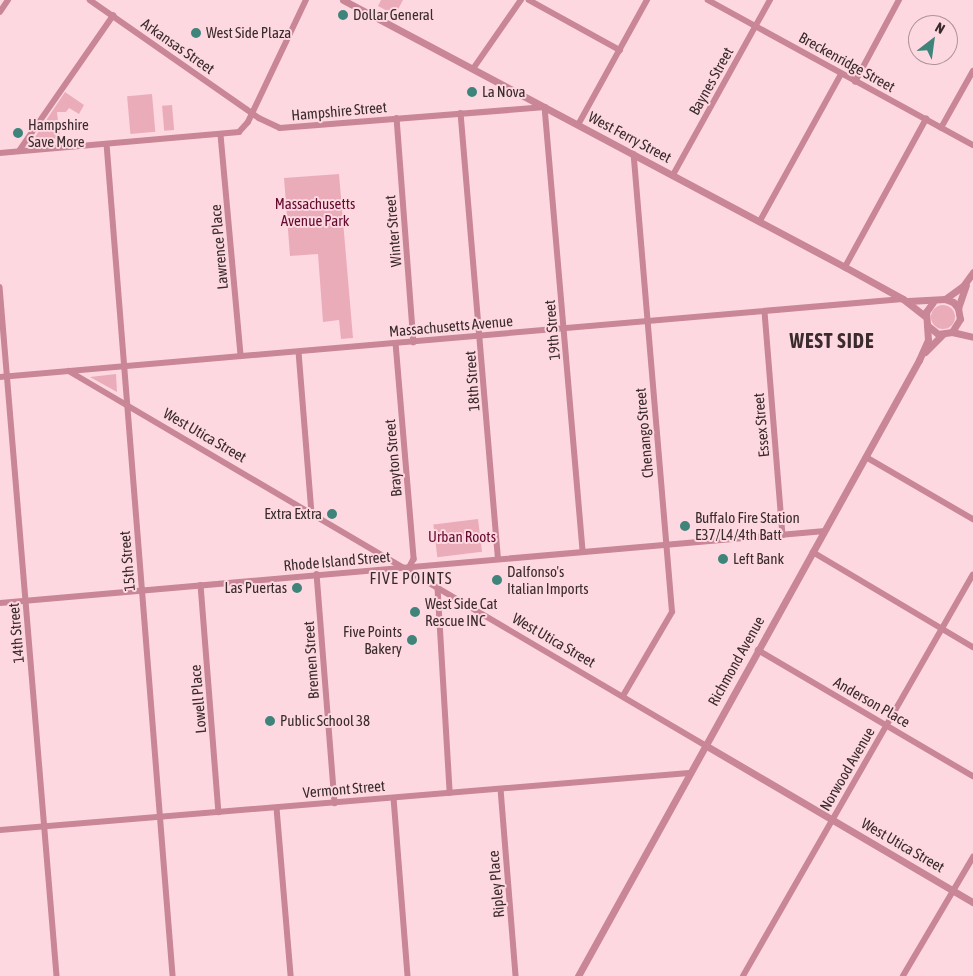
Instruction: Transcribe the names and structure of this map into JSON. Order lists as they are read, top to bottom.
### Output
{
  "streets": {
    "street": [
      "Arkansas Street",
      "Breckenridge Street",
      "Baynes Street",
      "Hampshire Street",
      "West Ferry Street",
      "Winter Street",
      "Lawrence Place",
      "Massachusetts Avenue",
      "19th Street",
      "18th Street",
      "Essex Street",
      "Chenango Street",
      "West Utica Street",
      "Brayton Street",
      "15th Street",
      "Rhode Island Street",
      "14th Street",
      "Bremen Street",
      "Richmond Avenue",
      "Lowell Place",
      "Anderson Place",
      "Norwood Avenue",
      "Vermont Street",
      "Ripley Place"
    ]
  },
  "crossings": [
    ["Arkansas Street", "Hampshire Street"],
    ["Breckenridge Street", "Baynes Street"],
    ["Baynes Street", "West Ferry Street"],
    ["Hampshire Street", "West Ferry Street"],
    ["Hampshire Street", "Winter Street"],
    ["Hampshire Street", "19th Street"],
    ["Hampshire Street", "18th Street"],
    ["West Ferry Street", "Massachusetts Avenue"],
    ["West Ferry Street", "19th Street"],
    ["West Ferry Street", "Chenango Street"],
    ["West Ferry Street", "Richmond Avenue"],
    ["Winter Street", "Massachusetts Avenue"],
    ["Lawrence Place", "Massachusetts Avenue"],
    ["Massachusetts Avenue", "19th Street"],
    ["Massachusetts Avenue", "18th Street"],
    ["Massachusetts Avenue", "Essex Street"],
    ["Massachusetts Avenue", "Chenango Street"],
    ["Massachusetts Avenue", "West Utica Street"],
    ["Massachusetts Avenue", "Brayton Street"],
    ["Massachusetts Avenue", "15th Street"],
    ["Massachusetts Avenue", "14th Street"],
    ["19th Street", "Rhode Island Street"],
    ["18th Street", "Rhode Island Street"],
    ["Essex Street", "Rhode Island Street"],
    ["Chenango Street", "West Utica Street"],
    ["Chenango Street", "Rhode Island Street"],
    ["West Utica Street", "Brayton Street"],
    ["West Utica Street", "15th Street"],
    ["West Utica Street", "Rhode Island Street"],
    ["West Utica Street", "Richmond Avenue"],
    ["West Utica Street", "Norwood Avenue"],
    ["Brayton Street", "Rhode Island Street"],
    ["15th Street", "Rhode Island Street"],
    ["15th Street", "Vermont Street"],
    ["Rhode Island Street", "14th Street"],
    ["Rhode Island Street", "Bremen Street"],
    ["Rhode Island Street", "Richmond Avenue"],
    ["Rhode Island Street", "Lowell Place"],
    ["14th Street", "Vermont Street"],
    ["Bremen Street", "Vermont Street"],
    ["Richmond Avenue", "Anderson Place"],
    ["Richmond Avenue", "Vermont Street"],
    ["Lowell Place", "Vermont Street"],
    ["Anderson Place", "Norwood Avenue"],
    ["Vermont Street", "Ripley Place"]
  ],
  "districts": ["WEST SIDE", "FIVE POINTS"],
  "parks": ["Massachusetts Avenue Park", "Urban Roots"],
  "places": [
    "Dollar General",
    "West Side Plaza",
    "La Nova",
    "Hampshire Save More",
    "Extra Extra",
    "Buffalo Fire Station E37/L4/4th Batt",
    "Left Bank",
    "Dalfonso's Italian Imports",
    "Las Puertas",
    "West Side Cat Rescue INC",
    "Five Points Bakery",
    "Public School 38"
  ],
  "north": "top right"
}
